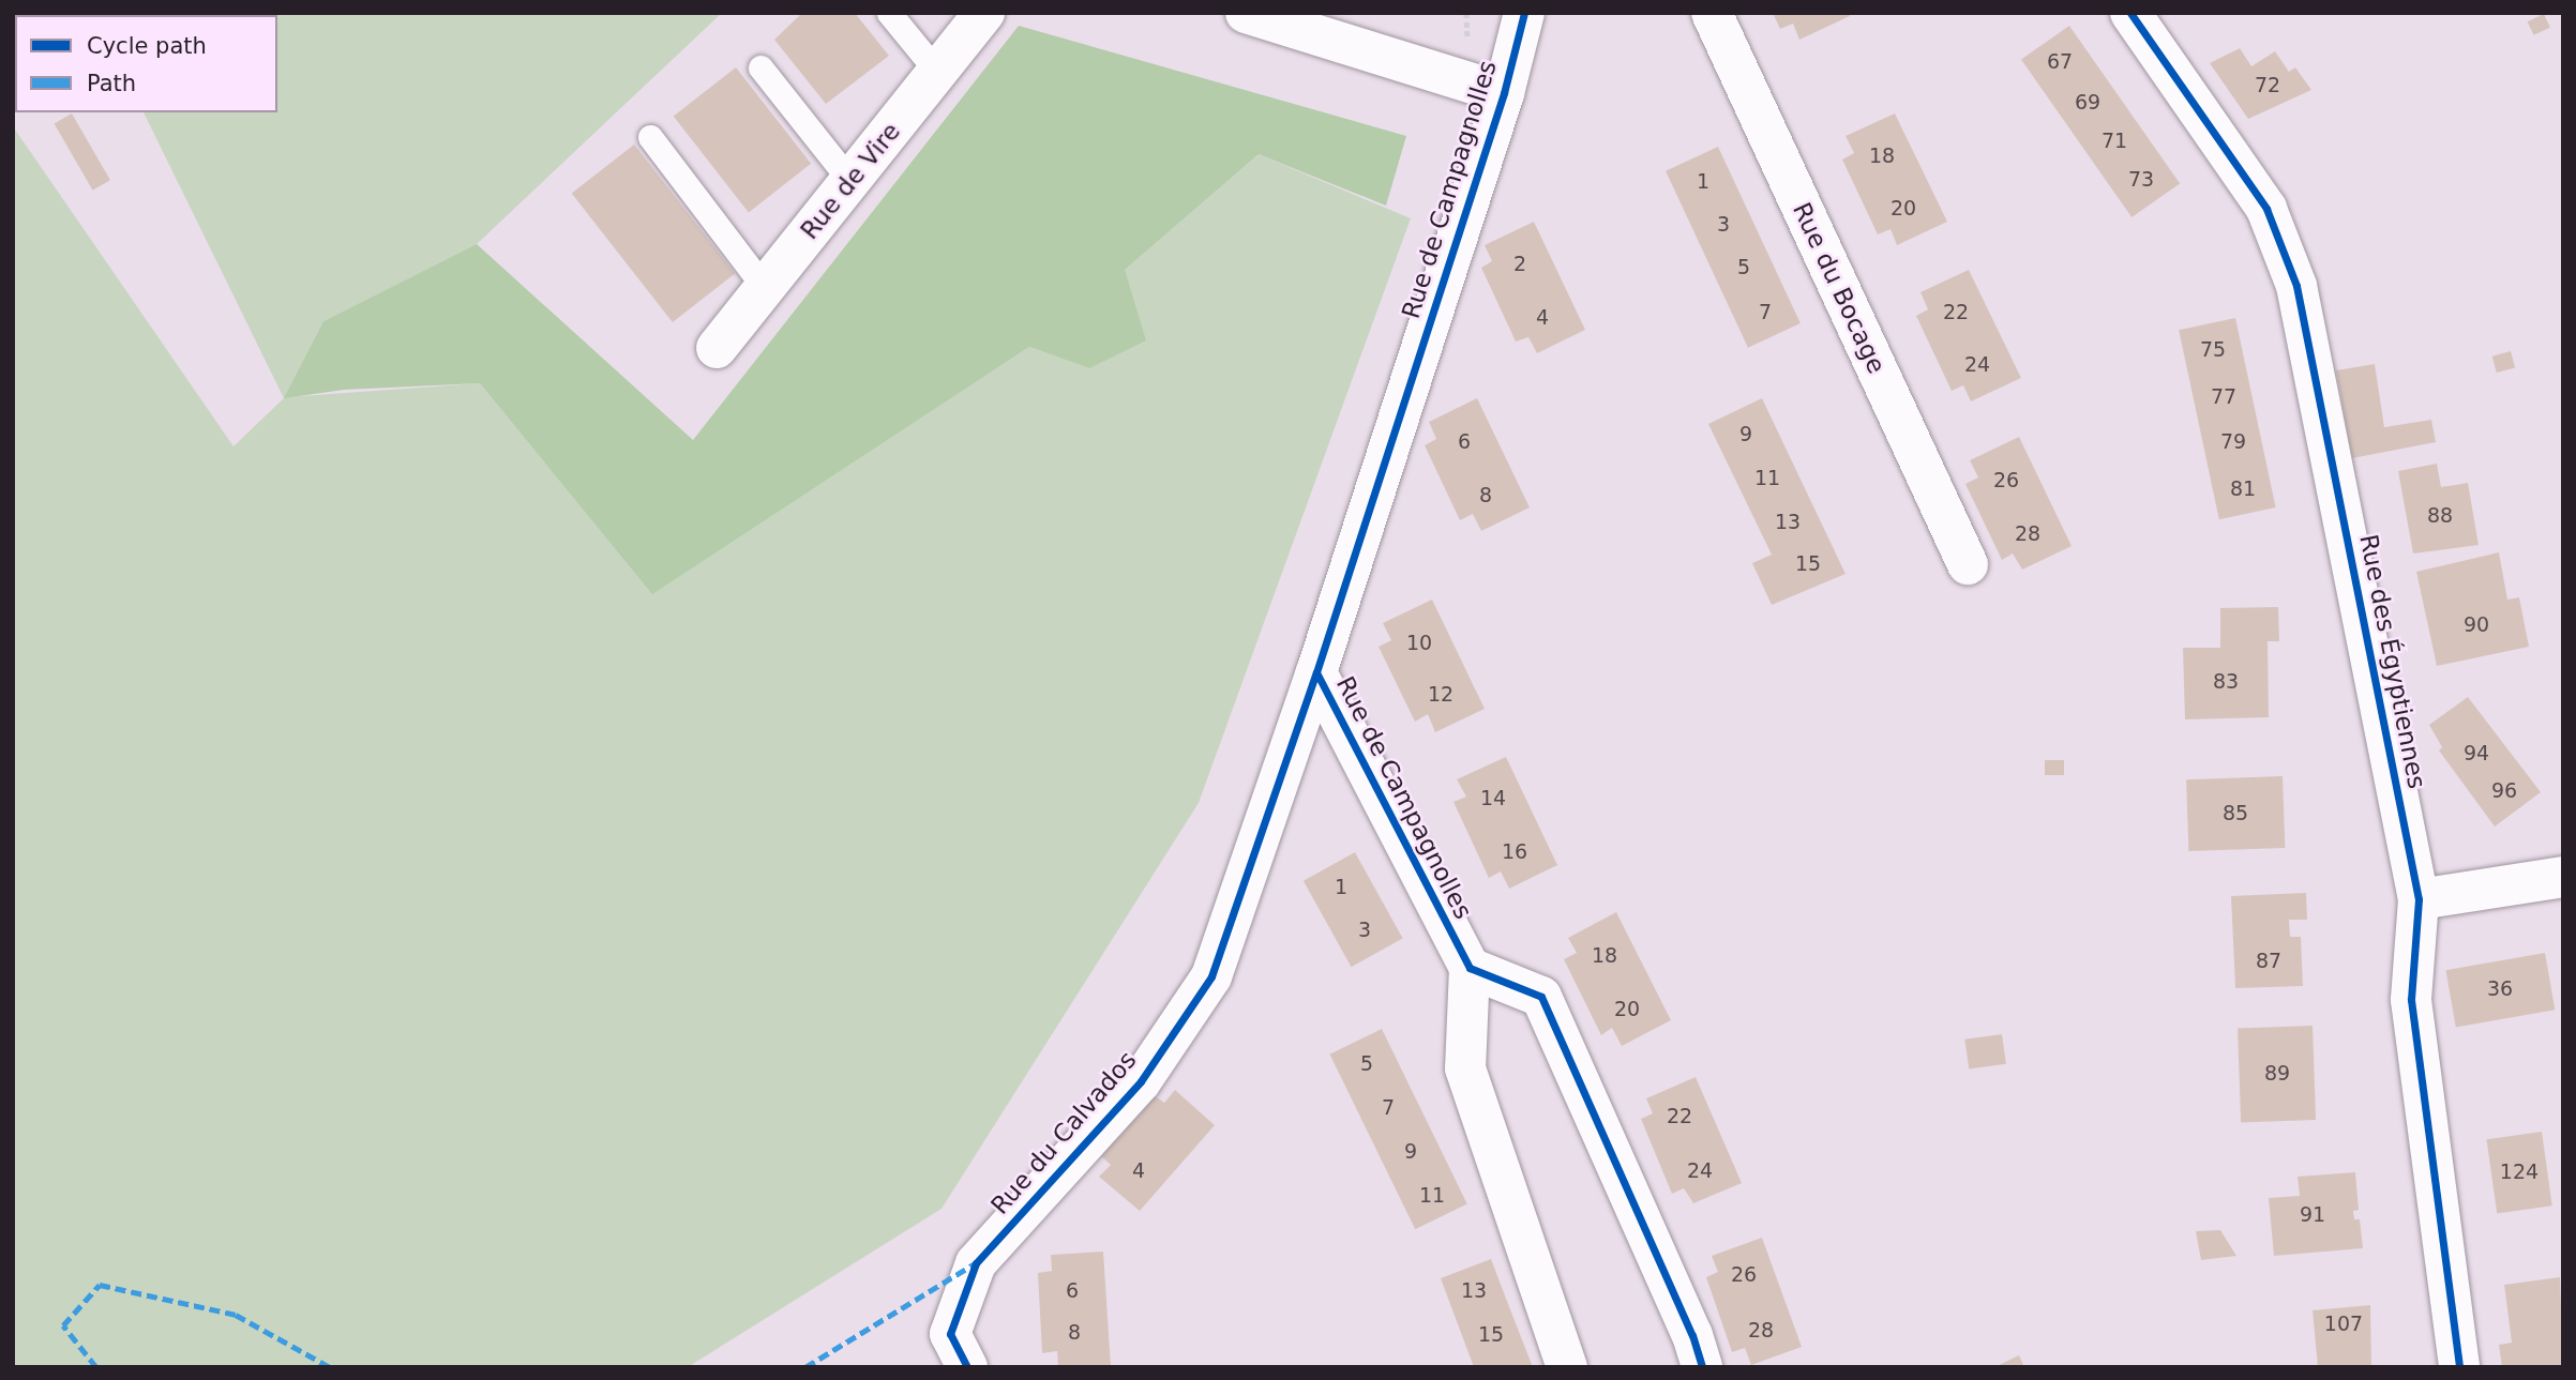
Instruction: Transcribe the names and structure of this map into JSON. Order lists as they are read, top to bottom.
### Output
{
  "streets": {
    "street": [
      "Rue de Vire",
      "Rue de Campagnolles",
      "Rue du Bocage",
      "Rue des Égyptiennes",
      "Rue du Calvados"
    ]
  },
  "crossings": [
    ["Rue de Campagnolles", "Rue du Calvados"]
  ],
  "house_numbers": [
    "67",
    "72",
    "69",
    "71",
    "18",
    "73",
    "1",
    "20",
    "3",
    "2",
    "5",
    "7",
    "22",
    "4",
    "75",
    "24",
    "77",
    "9",
    "6",
    "79",
    "11",
    "26",
    "81",
    "8",
    "88",
    "13",
    "28",
    "15",
    "90",
    "10",
    "83",
    "12",
    "94",
    "96",
    "14",
    "85",
    "16",
    "1",
    "3",
    "18",
    "87",
    "36",
    "20",
    "5",
    "89",
    "7",
    "22",
    "9",
    "4",
    "24",
    "124",
    "11",
    "91",
    "26",
    "6",
    "13",
    "107",
    "28",
    "8",
    "15"
  ],
  "legend": ["Cycle path", "Path"]
}
